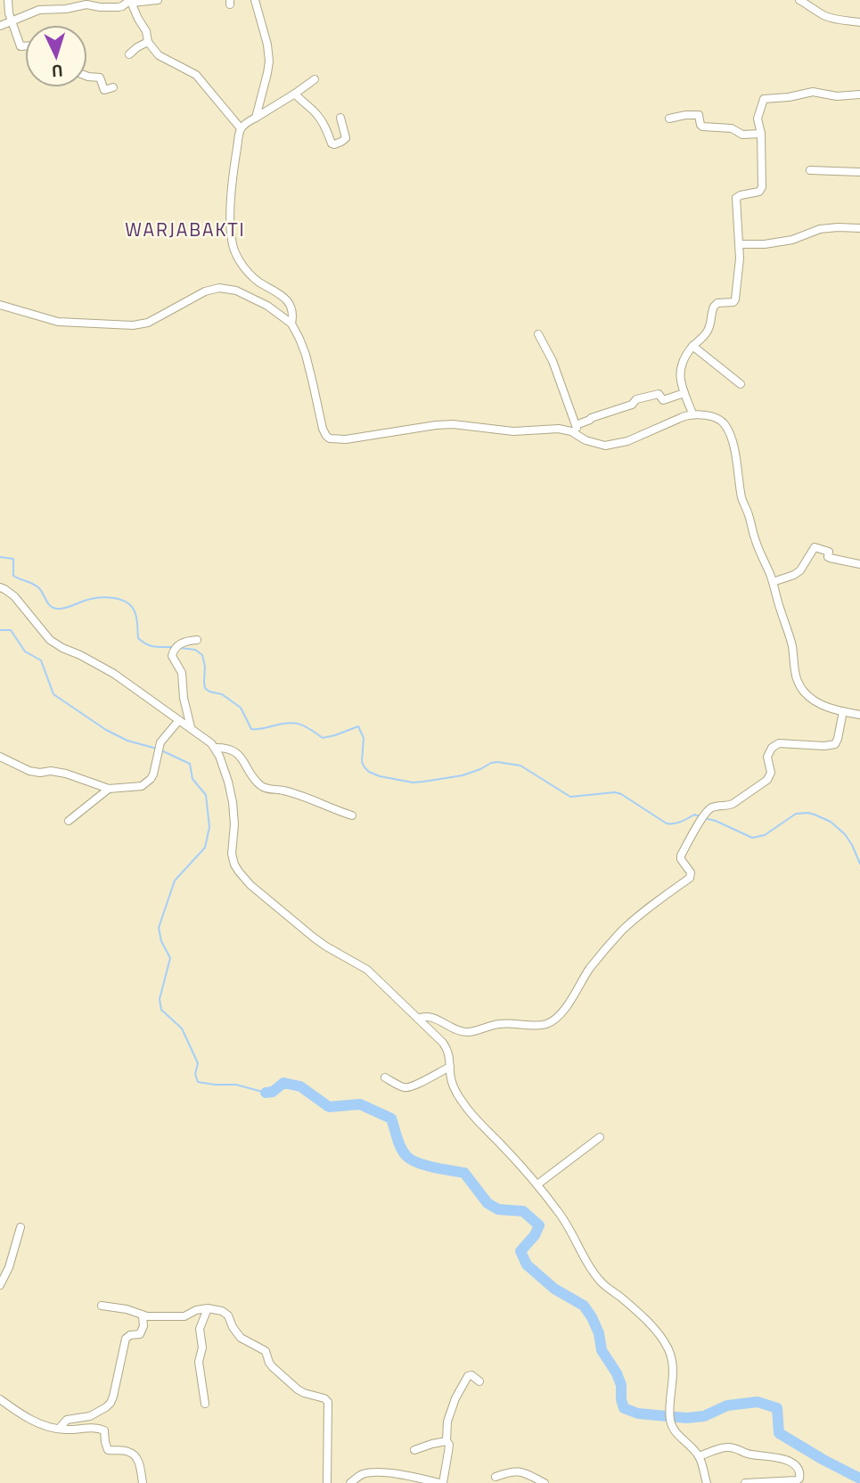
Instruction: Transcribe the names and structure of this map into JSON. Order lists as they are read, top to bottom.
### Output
{
  "districts": ["WARJABAKTI"],
  "north": "bottom"
}
